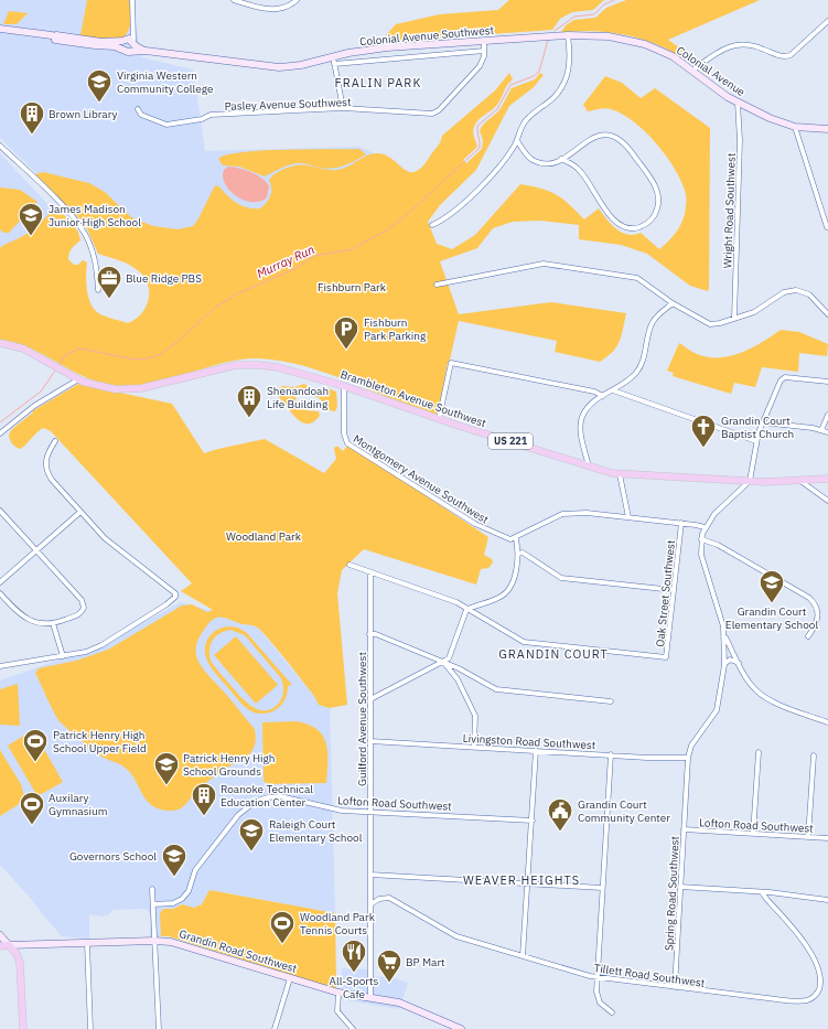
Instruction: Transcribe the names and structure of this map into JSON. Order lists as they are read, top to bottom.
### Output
{
  "streets": {
    "main road": [
      "Colonial Avenue Southwest",
      "Colonial Avenue",
      "Brambleton Avenue Southwest",
      "US 221",
      "Grandin Road Southwest"
    ],
    "street": [
      "Pasley Avenue Southwest",
      "Wright Road Southwest",
      "Montgomery Avenue Southwest",
      "Oak Street Southwest",
      "Guilford Avenue Southwest",
      "Livingston Road Southwest",
      "Lofton Road Southwest",
      "Spring Road Southwest",
      "Tillett Road Southwest"
    ]
  },
  "crossings": [
    ["Colonial Avenue Southwest", "Colonial Avenue"],
    ["Colonial Avenue Southwest", "Pasley Avenue Southwest"],
    ["Colonial Avenue", "Wright Road Southwest"],
    ["Brambleton Avenue Southwest", "Montgomery Avenue Southwest"],
    ["Brambleton Avenue Southwest", "Spring Road Southwest"],
    ["Guilford Avenue Southwest", "Livingston Road Southwest"],
    ["Guilford Avenue Southwest", "Lofton Road Southwest"],
    ["Guilford Avenue Southwest", "Grandin Road Southwest"],
    ["Guilford Avenue Southwest", "Tillett Road Southwest"],
    ["Livingston Road Southwest", "Spring Road Southwest"],
    ["Lofton Road Southwest", "Spring Road Southwest"],
    ["Spring Road Southwest", "Tillett Road Southwest"]
  ],
  "districts": ["FRALIN PARK", "GRANDIN COURT", "WEAVER HEIGHTS"],
  "water": ["Murray Run"],
  "parks": ["Fishburn Park", "Woodland Park"],
  "places": {
    "school or university": [
      "Virginia Western Community College",
      "James Madison Junior High School",
      "Grandin Court Elementary School",
      "Patrick Henry High School Grounds",
      "Raleigh Court Elementary School",
      "Governors School"
    ],
    "building": ["Brown Library", "Shenandoah Life Building", "Roanoke Technical Education Center"],
    "office": ["Blue Ridge PBS"],
    "parking": ["Fishburn Park Parking"],
    "church": ["Grandin Court Baptist Church"],
    "sports": ["Patrick Henry High School Upper Field", "Auxilary Gymnasium", "Woodland Park Tennis Courts"],
    "public building": ["Grandin Court Community Center"],
    "restaurant": ["All-Sports Cafe"],
    "supermarket": ["BP Mart"]
  }
}
